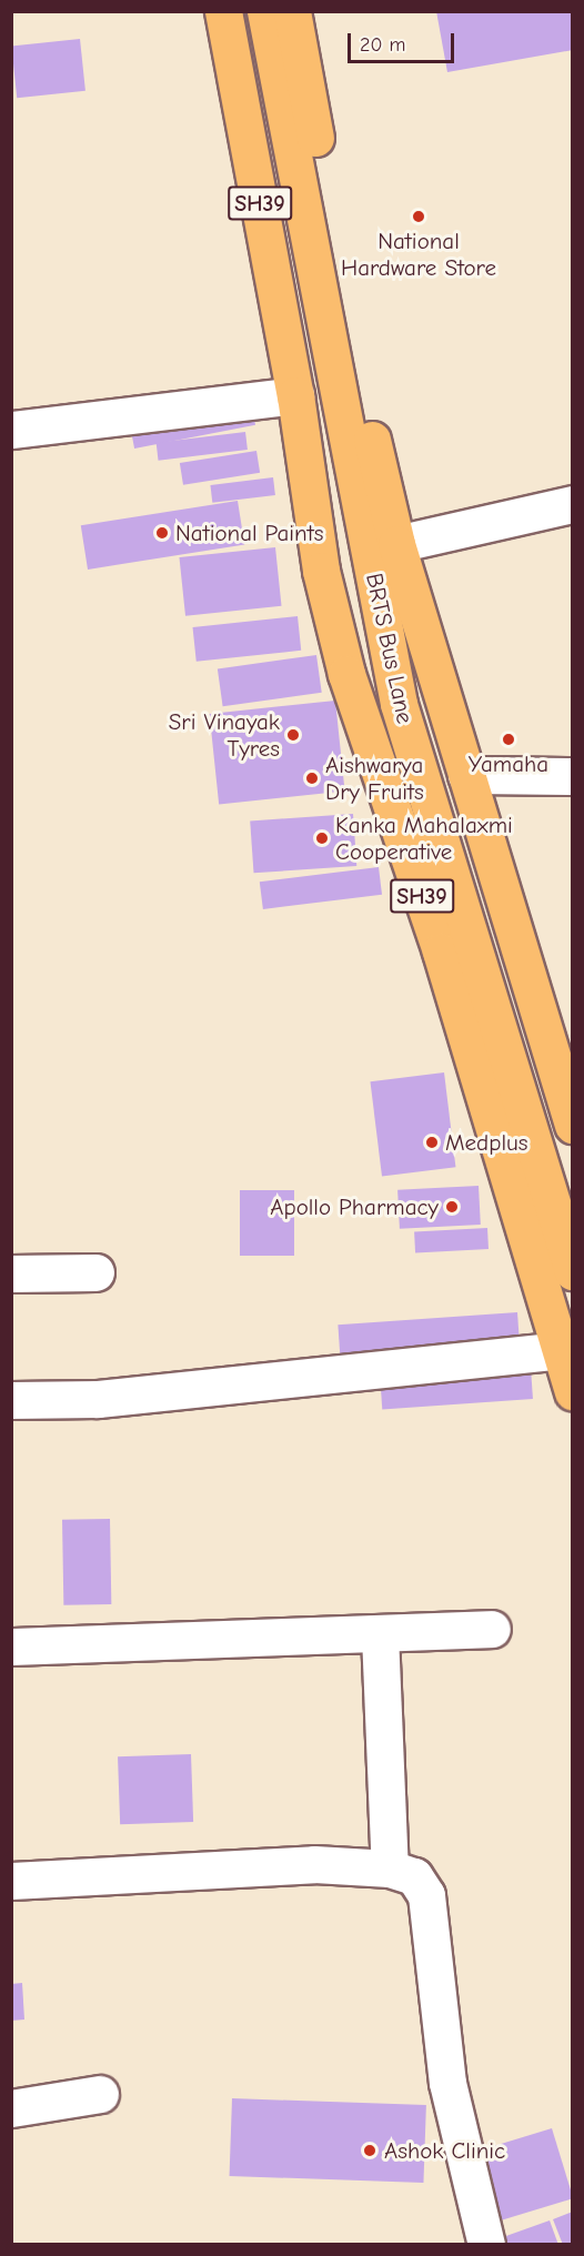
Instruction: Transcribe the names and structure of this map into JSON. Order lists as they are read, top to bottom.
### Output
{
  "streets": {
    "main road": ["SH39", "BRTS Bus Lane"]
  },
  "places": [
    "National Hardware Store",
    "National Paints",
    "Sri Vinayak Tyres",
    "Yamaha",
    "Aishwarya Dry Fruits",
    "Kanka Mahalaxmi Cooperative",
    "Medplus",
    "Apollo Pharmacy",
    "Ashok Clinic"
  ],
  "scale_bar": "20 m"
}
